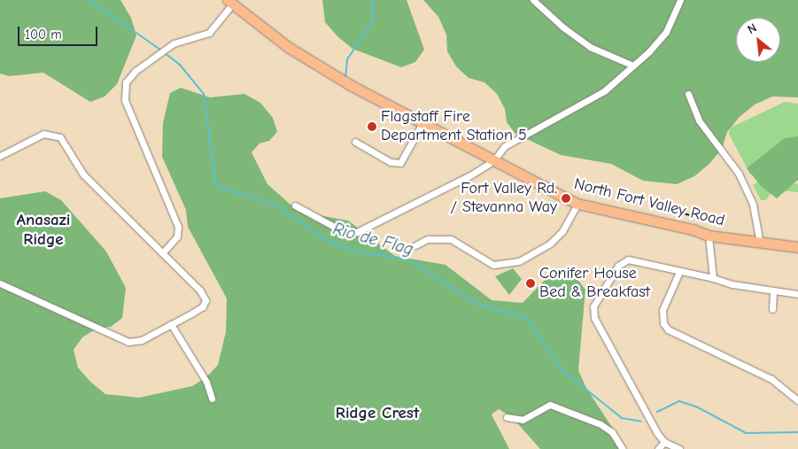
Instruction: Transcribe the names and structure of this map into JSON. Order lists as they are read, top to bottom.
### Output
{
  "streets": {
    "main road": ["North Fort Valley Road"]
  },
  "districts": ["Anasazi Ridge", "Ridge Crest"],
  "water": ["Rio de Flag"],
  "places": ["Flagstaff Fire Department Station 5", "Fort Valley Rd. / Stevanna Way", "Conifer House Bed & Breakfast"],
  "scale_bar": "100 m",
  "north": "top left"
}
